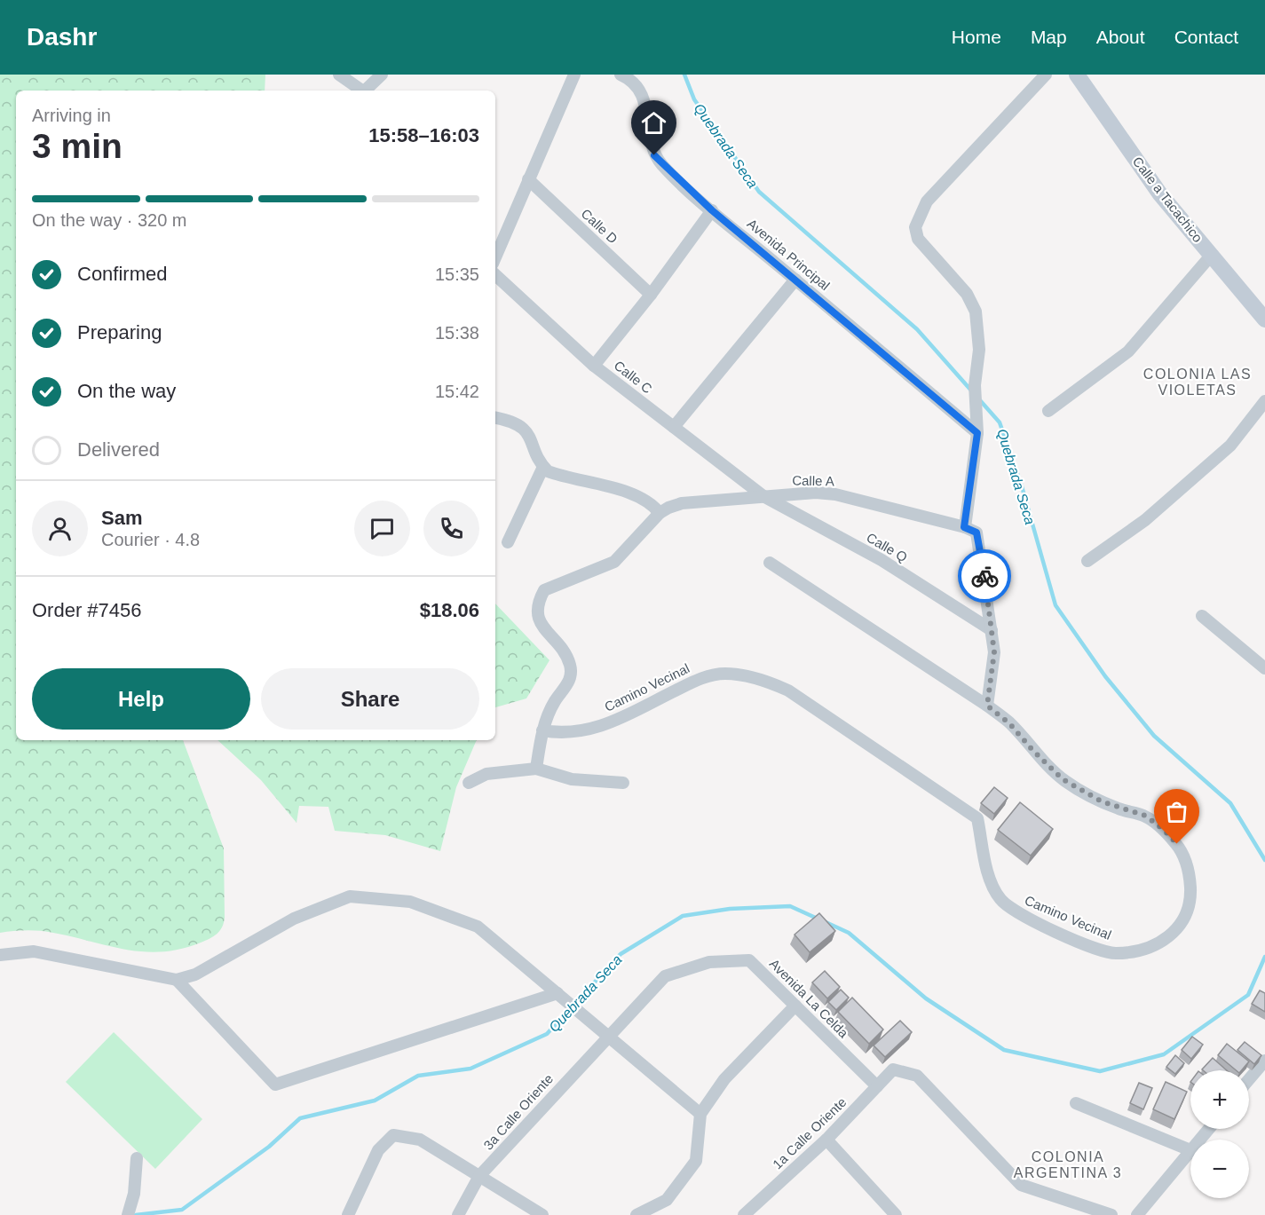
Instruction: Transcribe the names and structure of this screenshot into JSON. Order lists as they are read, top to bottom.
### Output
{
  "streets": {
    "main road": ["Calle a Tacachico"],
    "street": [
      "Calle D",
      "Avenida Principal",
      "Calle C",
      "Calle A",
      "Calle Q",
      "Camino Vecinal",
      "Avenida La Celda",
      "3a Calle Oriente",
      "1a Calle Oriente"
    ]
  },
  "crossings": [
    ["Calle C", "Calle A"],
    ["Calle C", "Calle Q"],
    ["Calle A", "Calle Q"],
    ["Avenida La Celda", "3a Calle Oriente"],
    ["Avenida La Celda", "1a Calle Oriente"]
  ],
  "districts": ["COLONIA LAS VIOLETAS", "COLONIA ARGENTINA 3"],
  "water": ["Quebrada Seca"],
  "page": {
    "header": "Dashr",
    "nav": [
      "Home",
      "Map",
      "About",
      "Contact"
    ],
    "heading": ["3 min", "Arriving in", "15:58–16:03"],
    "panel": [
      "Sam",
      "Courier · 4.8",
      "Order #7456",
      "$18.06"
    ],
    "bar": "On the way · 320 m",
    "list": [
      ["Confirmed", "15:35"],
      ["Preparing", "15:38"],
      ["On the way", "15:42"],
      "Delivered"
    ],
    "buttons": ["Help", "Share"],
    "map_buttons": ["+", "−"]
  }
}
